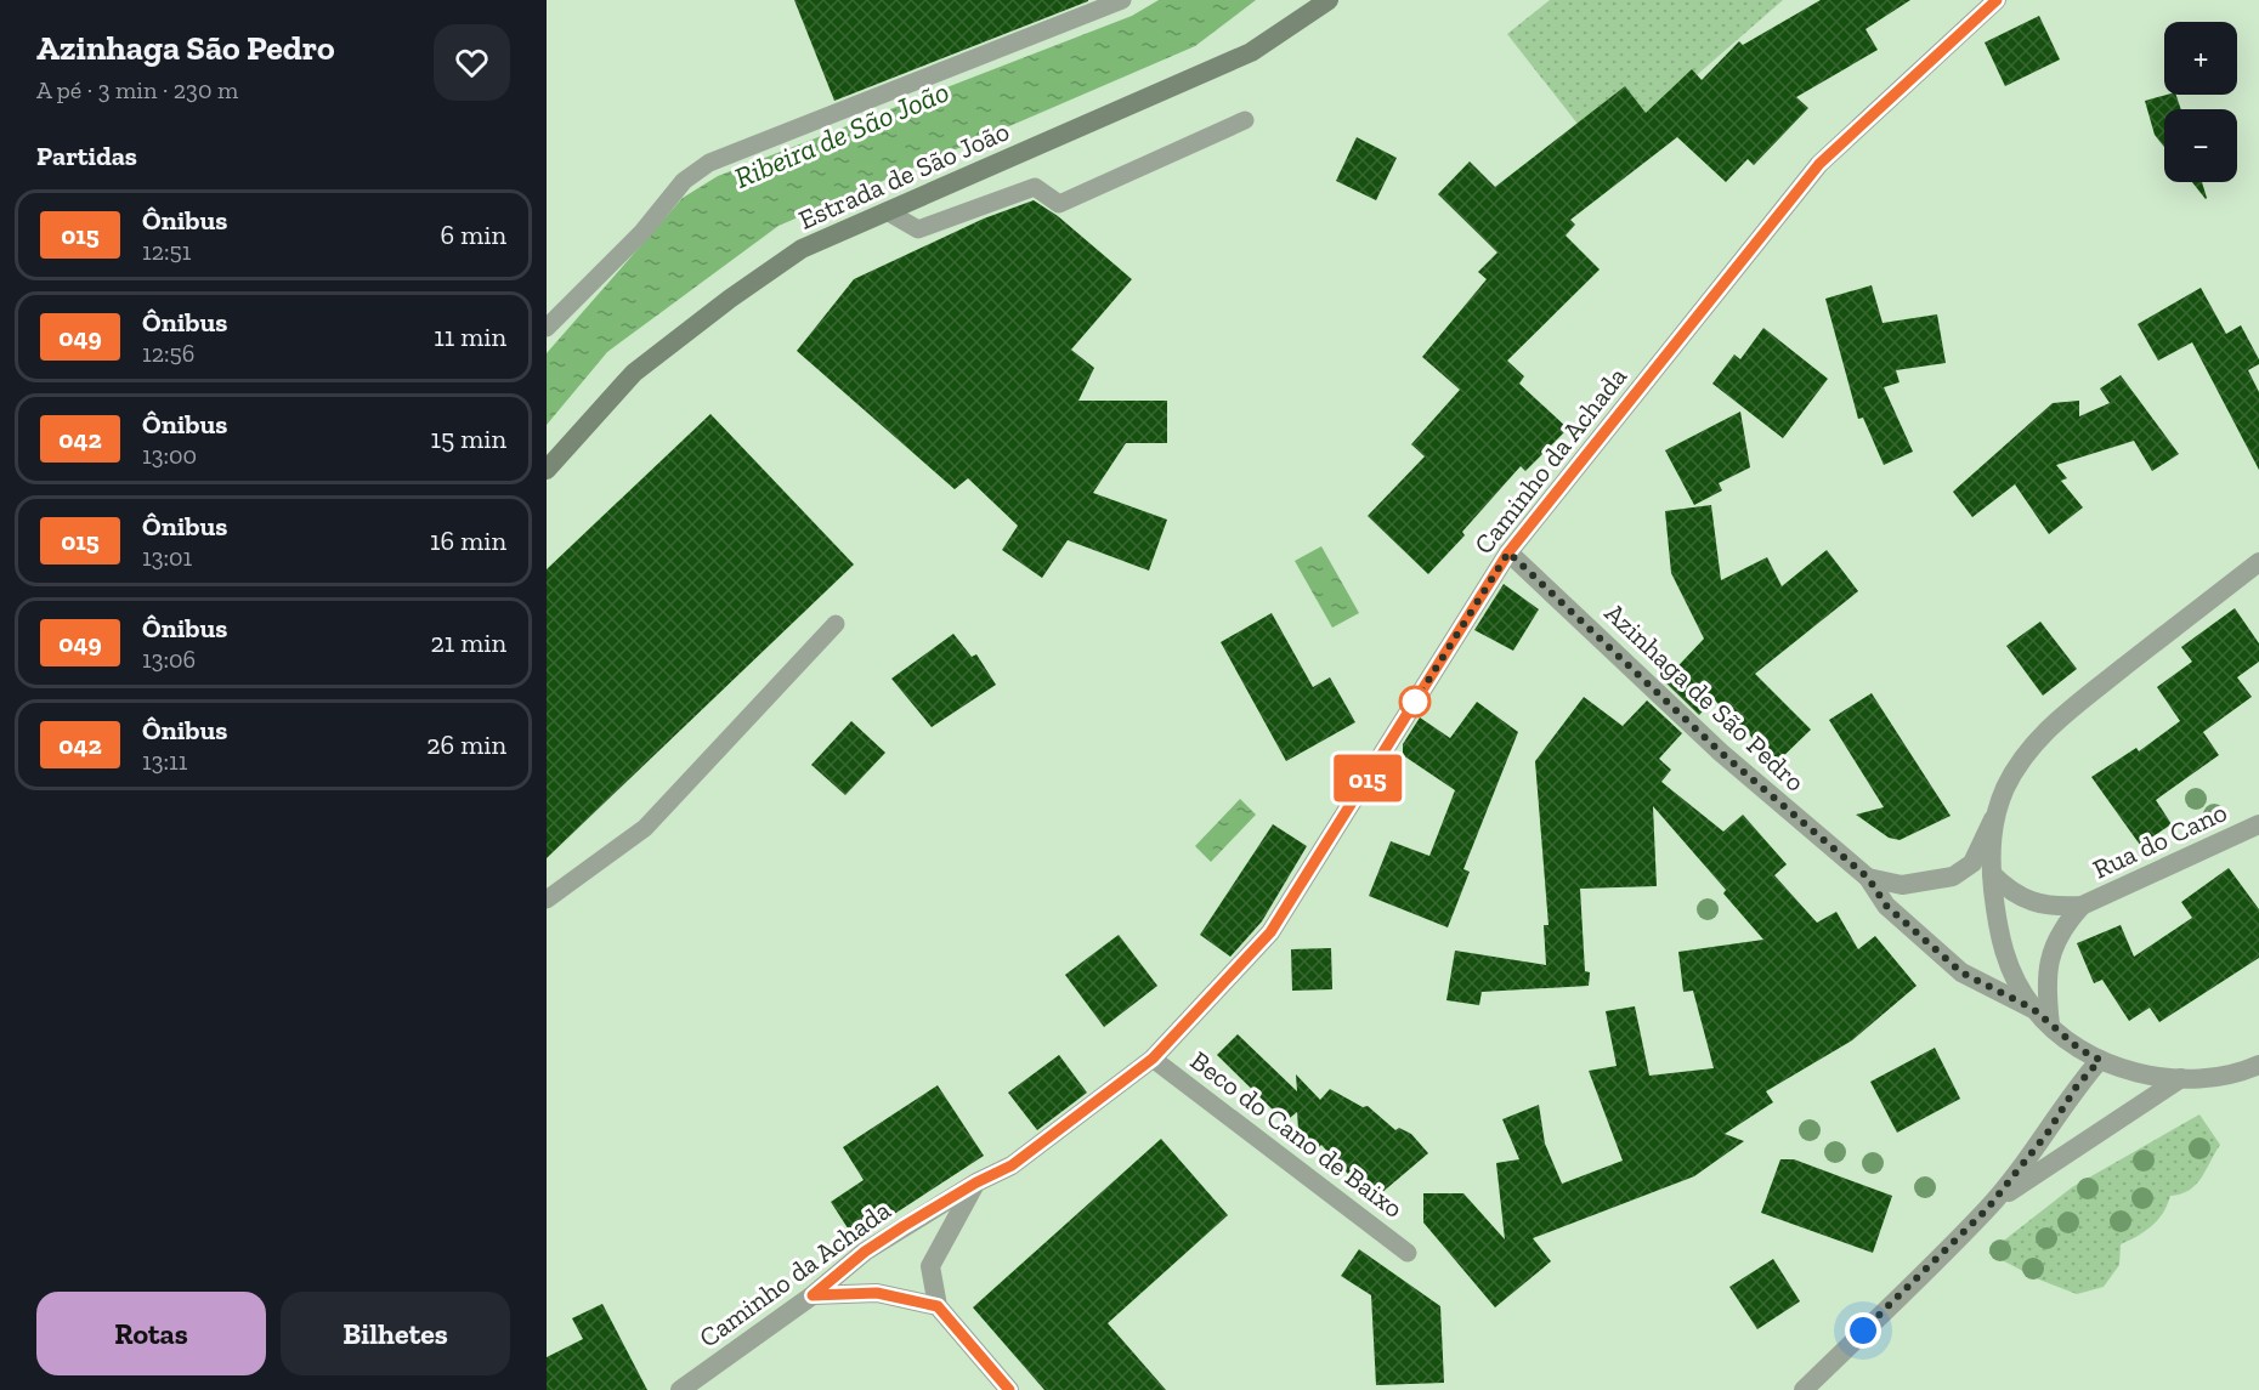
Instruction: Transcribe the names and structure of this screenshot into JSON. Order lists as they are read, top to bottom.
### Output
{
  "streets": {
    "main road": ["Estrada de São João"],
    "street": ["Caminho da Achada", "Azinhaga de São Pedro", "Rua do Cano"],
    "lane": ["Beco do Cano de Baixo"]
  },
  "crossings": [
    ["Caminho da Achada", "Azinhaga de São Pedro"],
    ["Caminho da Achada", "Beco do Cano de Baixo"]
  ],
  "water": ["Ribeira de São João"],
  "lines": ["bus line 015"],
  "page": {
    "heading": [
      ["Azinhaga São Pedro", "A pé · 3 min · 230 m"],
      "Partidas"
    ],
    "on_map": "015",
    "map_buttons": ["+", "−"],
    "list": [
      {
        "mark": "015",
        "name": "Ônibus",
        "note": "12:51",
        "value": "6 min"
      },
      {
        "mark": "049",
        "name": "Ônibus",
        "note": "12:56",
        "value": "11 min"
      },
      {
        "mark": "042",
        "name": "Ônibus",
        "note": "13:00",
        "value": "15 min"
      },
      {
        "mark": "015",
        "name": "Ônibus",
        "note": "13:01",
        "value": "16 min"
      },
      {
        "mark": "049",
        "name": "Ônibus",
        "note": "13:06",
        "value": "21 min"
      },
      {
        "mark": "042",
        "name": "Ônibus",
        "note": "13:11",
        "value": "26 min"
      }
    ],
    "buttons": ["Rotas", "Bilhetes"]
  }
}
